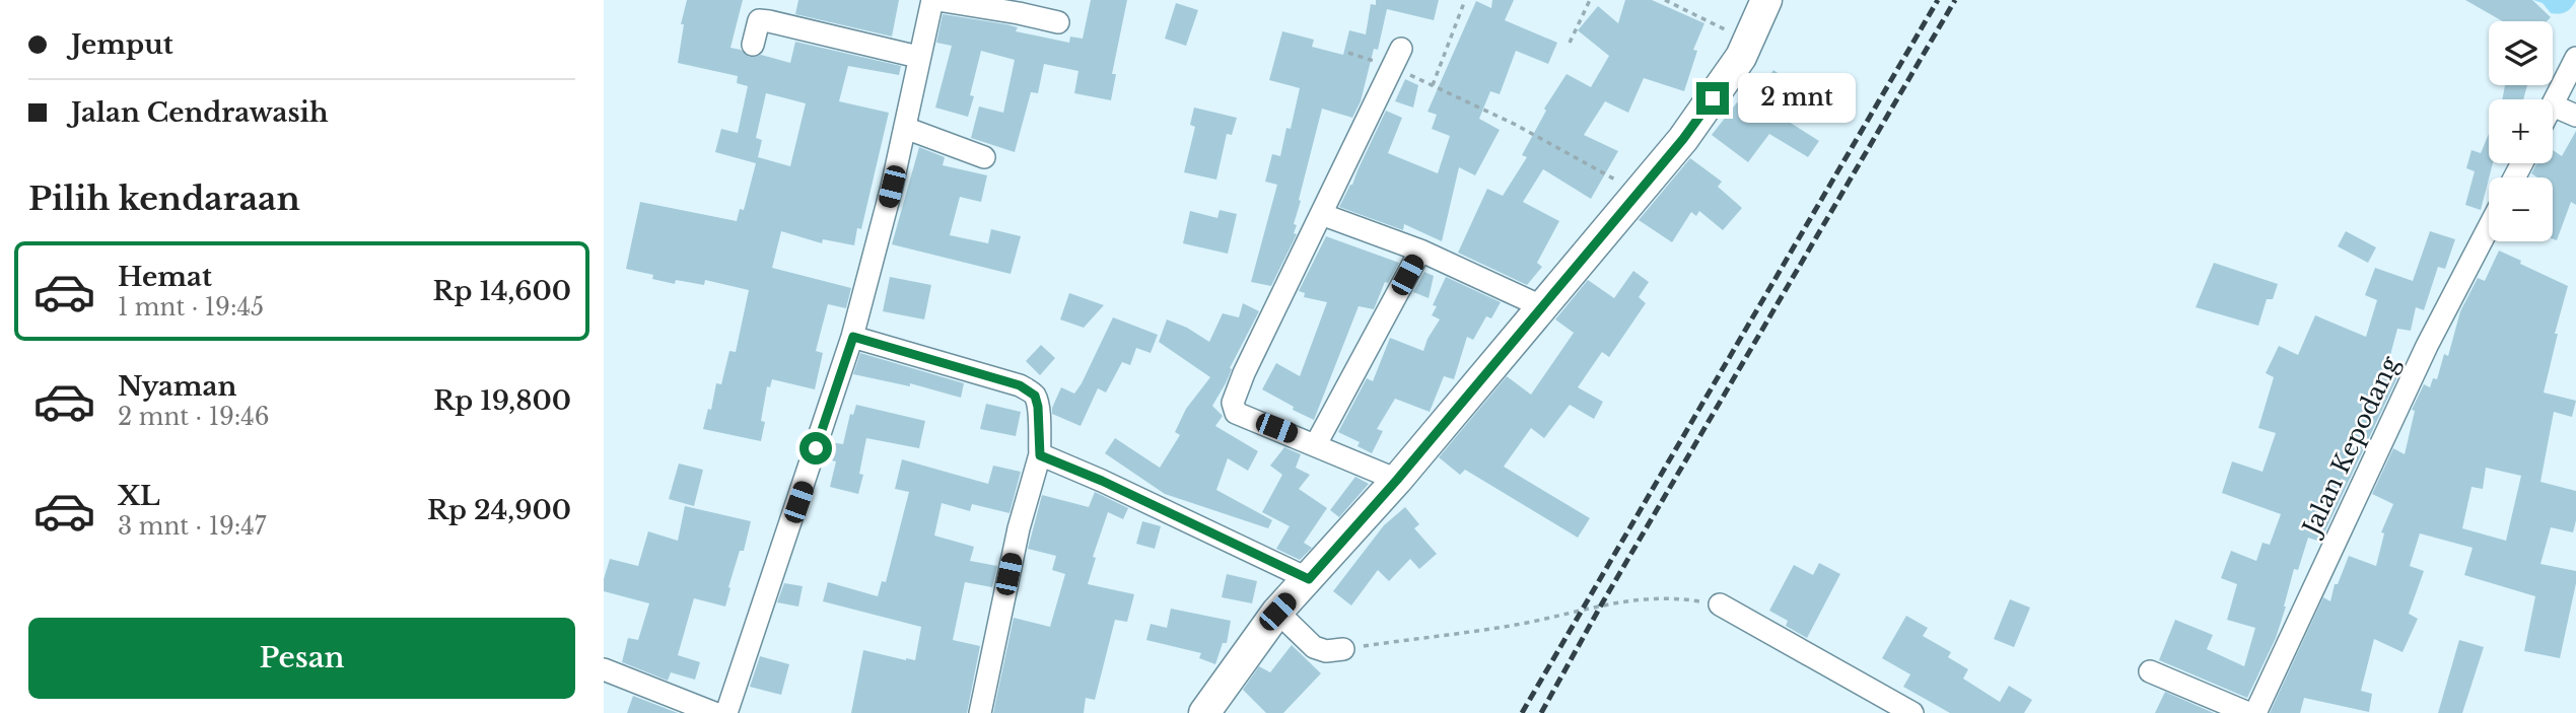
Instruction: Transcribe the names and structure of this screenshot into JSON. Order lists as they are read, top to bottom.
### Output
{
  "streets": {
    "street": ["Jalan Kepodang"]
  },
  "page": {
    "banner": ["Jemput", "Jalan Cendrawasih"],
    "map_buttons": ["+", "−"],
    "bubble": "2 mnt",
    "heading": "Pilih kendaraan",
    "list": [
      {
        "name": "Hemat",
        "note": "1 mnt · 19:45",
        "value": "Rp 14,600"
      },
      {
        "name": "Nyaman",
        "note": "2 mnt · 19:46",
        "value": "Rp 19,800"
      },
      {
        "name": "XL",
        "note": "3 mnt · 19:47",
        "value": "Rp 24,900"
      }
    ],
    "buttons": "Pesan"
  }
}
